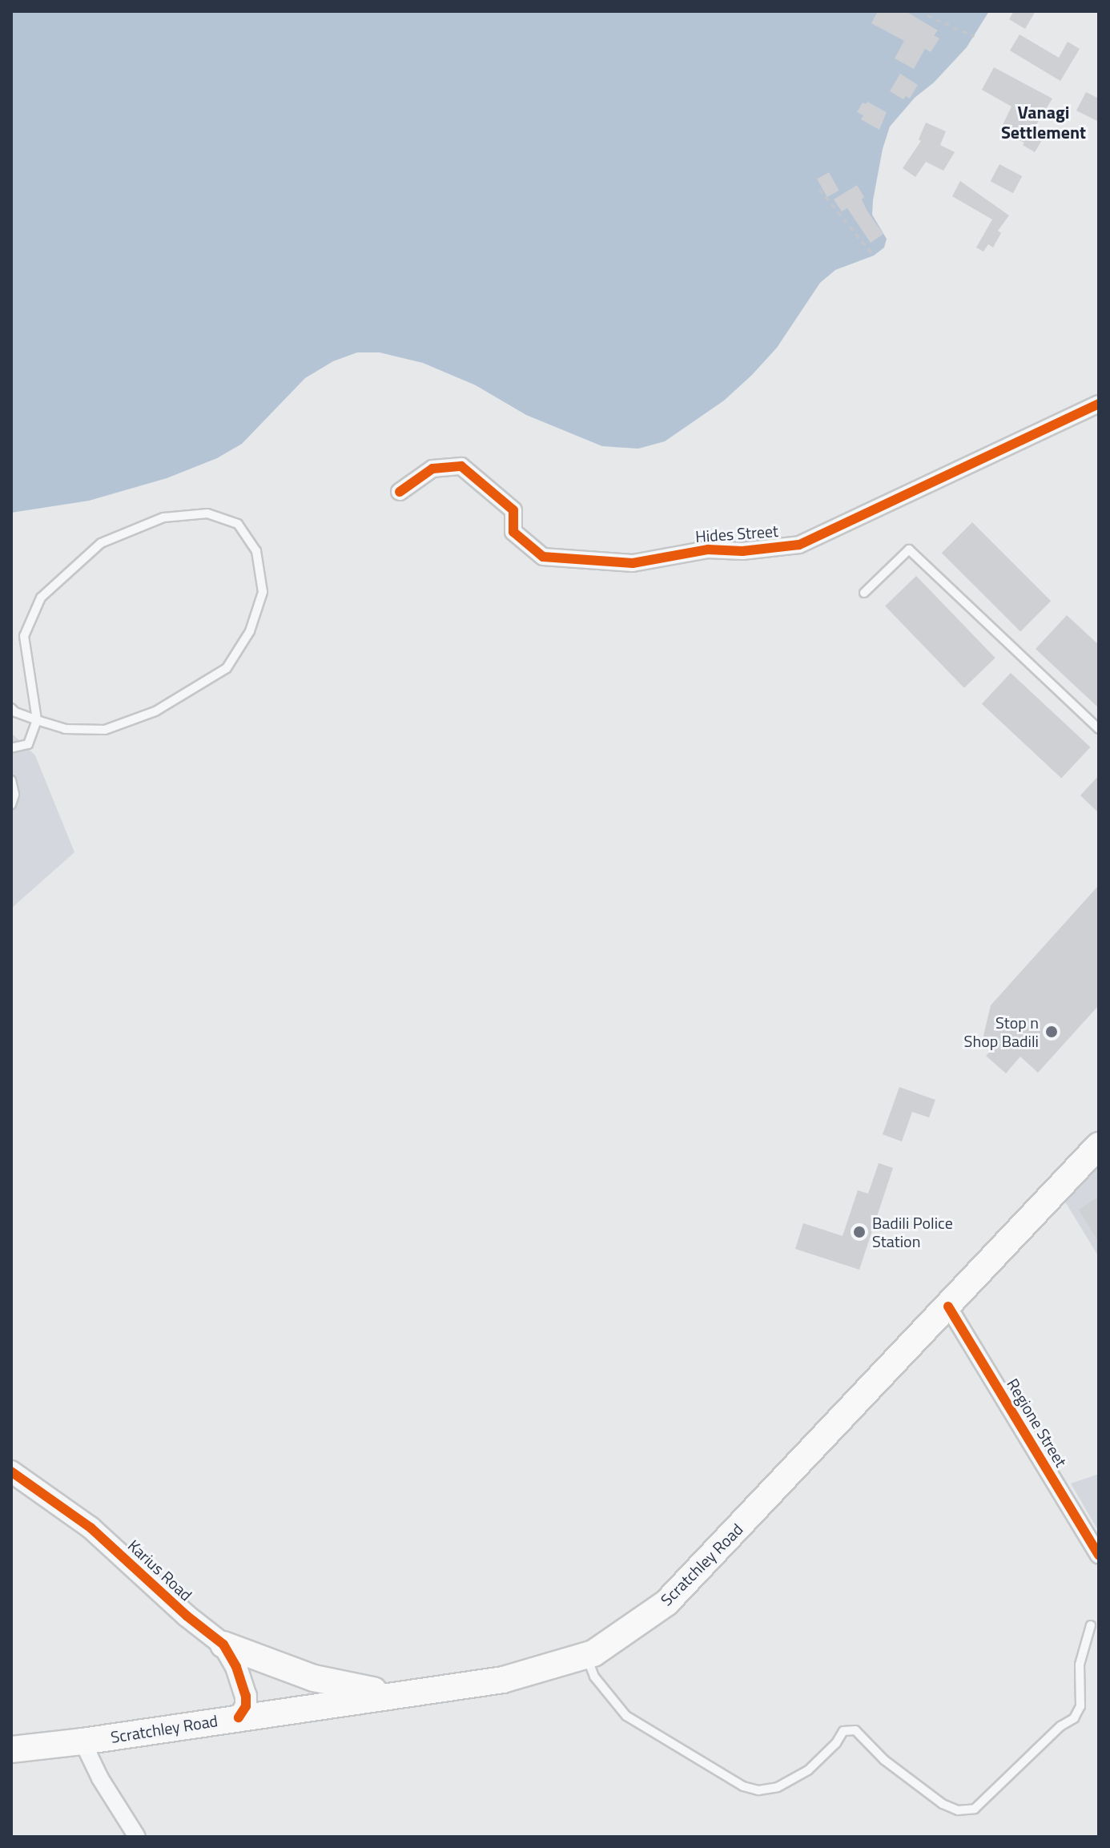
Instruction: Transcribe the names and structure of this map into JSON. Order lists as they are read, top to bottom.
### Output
{
  "streets": {
    "main road": ["Scratchley Road"],
    "street": ["Hides Street", "Regione Street", "Karius Road"]
  },
  "crossings": [
    ["Regione Street", "Scratchley Road"],
    ["Scratchley Road", "Karius Road"]
  ],
  "districts": ["Vanagi Settlement"],
  "places": ["Stop n Shop Badili", "Badili Police Station"]
}
